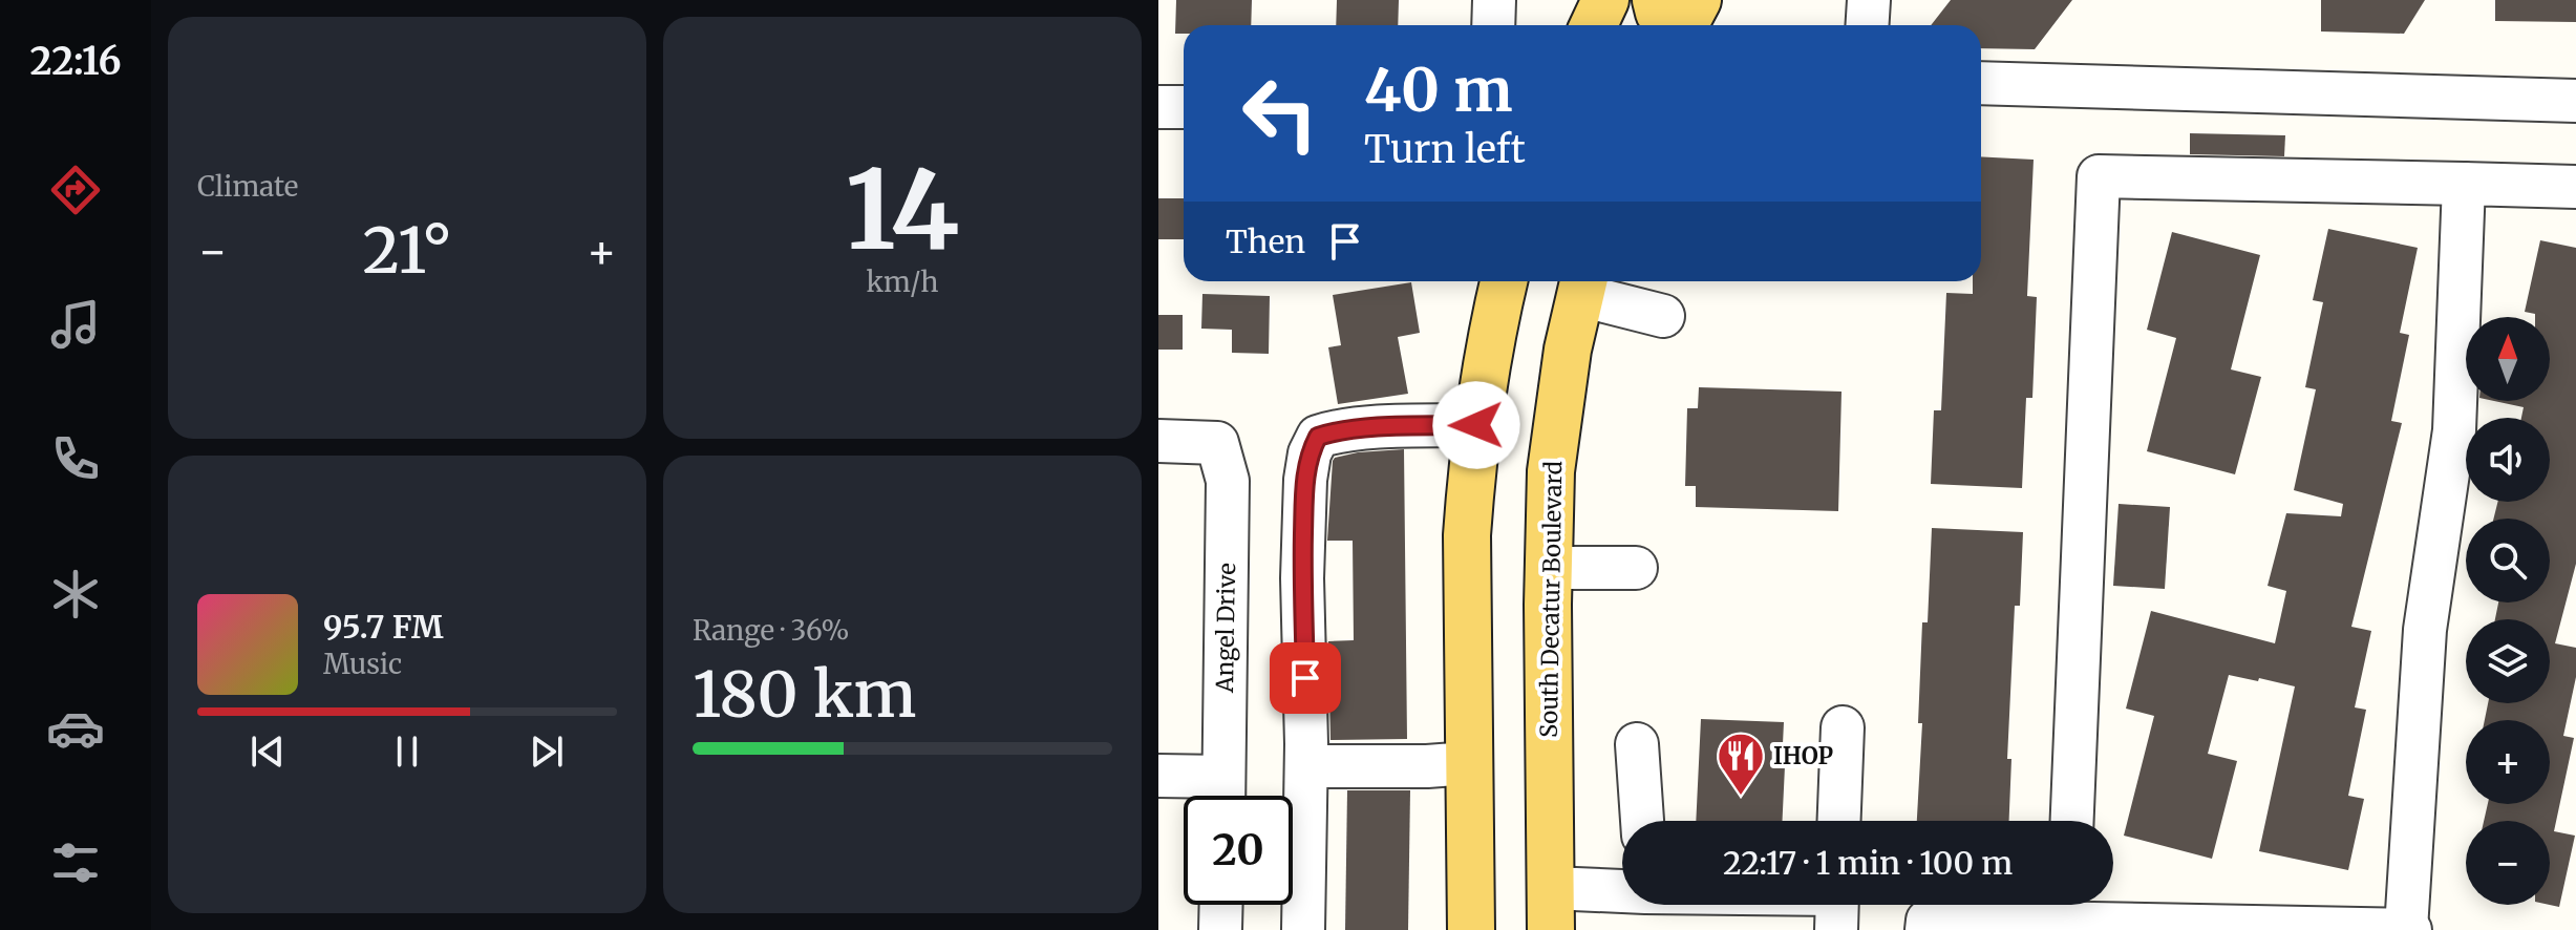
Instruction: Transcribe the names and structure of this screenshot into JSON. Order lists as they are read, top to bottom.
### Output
{
  "streets": {
    "main road": ["South Decatur Boulevard"],
    "street": ["Angel Drive"]
  },
  "places": {
    "restaurant": ["IHOP"]
  },
  "north": "top",
  "page": {
    "tabs": "22:16",
    "tile": [
      "Climate",
      ["14", "km/h"],
      ["Range · 36%", "180 km"]
    ],
    "turn": ["40 m", "Turn left"],
    "then": "Then",
    "heat": ["−", "21°", "+"],
    "map_buttons": ["+", "−"],
    "song": ["95.7 FM", "Music"],
    "limit": "20",
    "trip": "22:17 · 1 min · 100 m"
  }
}
